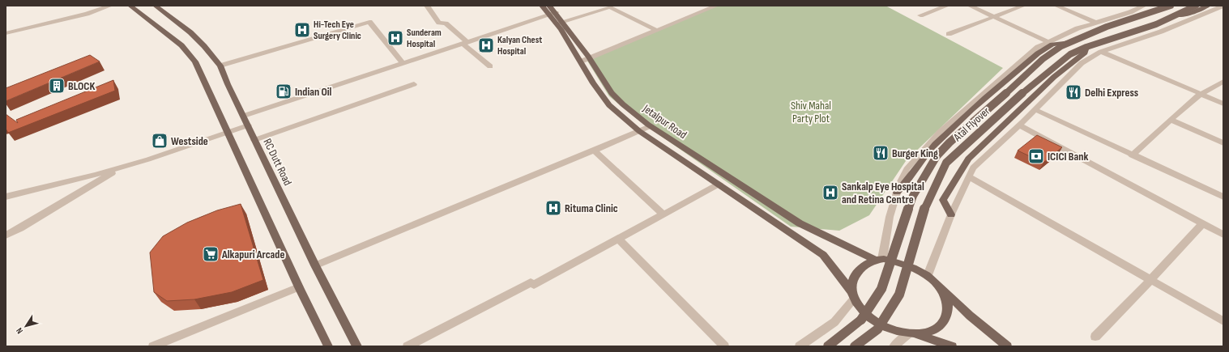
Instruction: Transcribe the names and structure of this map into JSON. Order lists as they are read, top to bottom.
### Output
{
  "streets": {
    "main road": ["Jetalpur Road", "Atal Flyover", "RC Dutt Road"]
  },
  "parks": ["Shiv Mahal Party Plot"],
  "places": {
    "hospital": [
      "Hi-Tech Eye Surgery Clinic",
      "Sunderam Hospital",
      "Kalyan Chest Hospital",
      "Sankalp Eye Hospital and Retina Centre",
      "Rituma Clinic"
    ],
    "building": ["BLOCK"],
    "fuel station": ["Indian Oil"],
    "restaurant": ["Delhi Express", "Burger King"],
    "shop": ["Westside"],
    "bank": ["ICICI Bank"],
    "supermarket": ["Alkapuri Arcade"]
  },
  "north": "bottom left"
}
